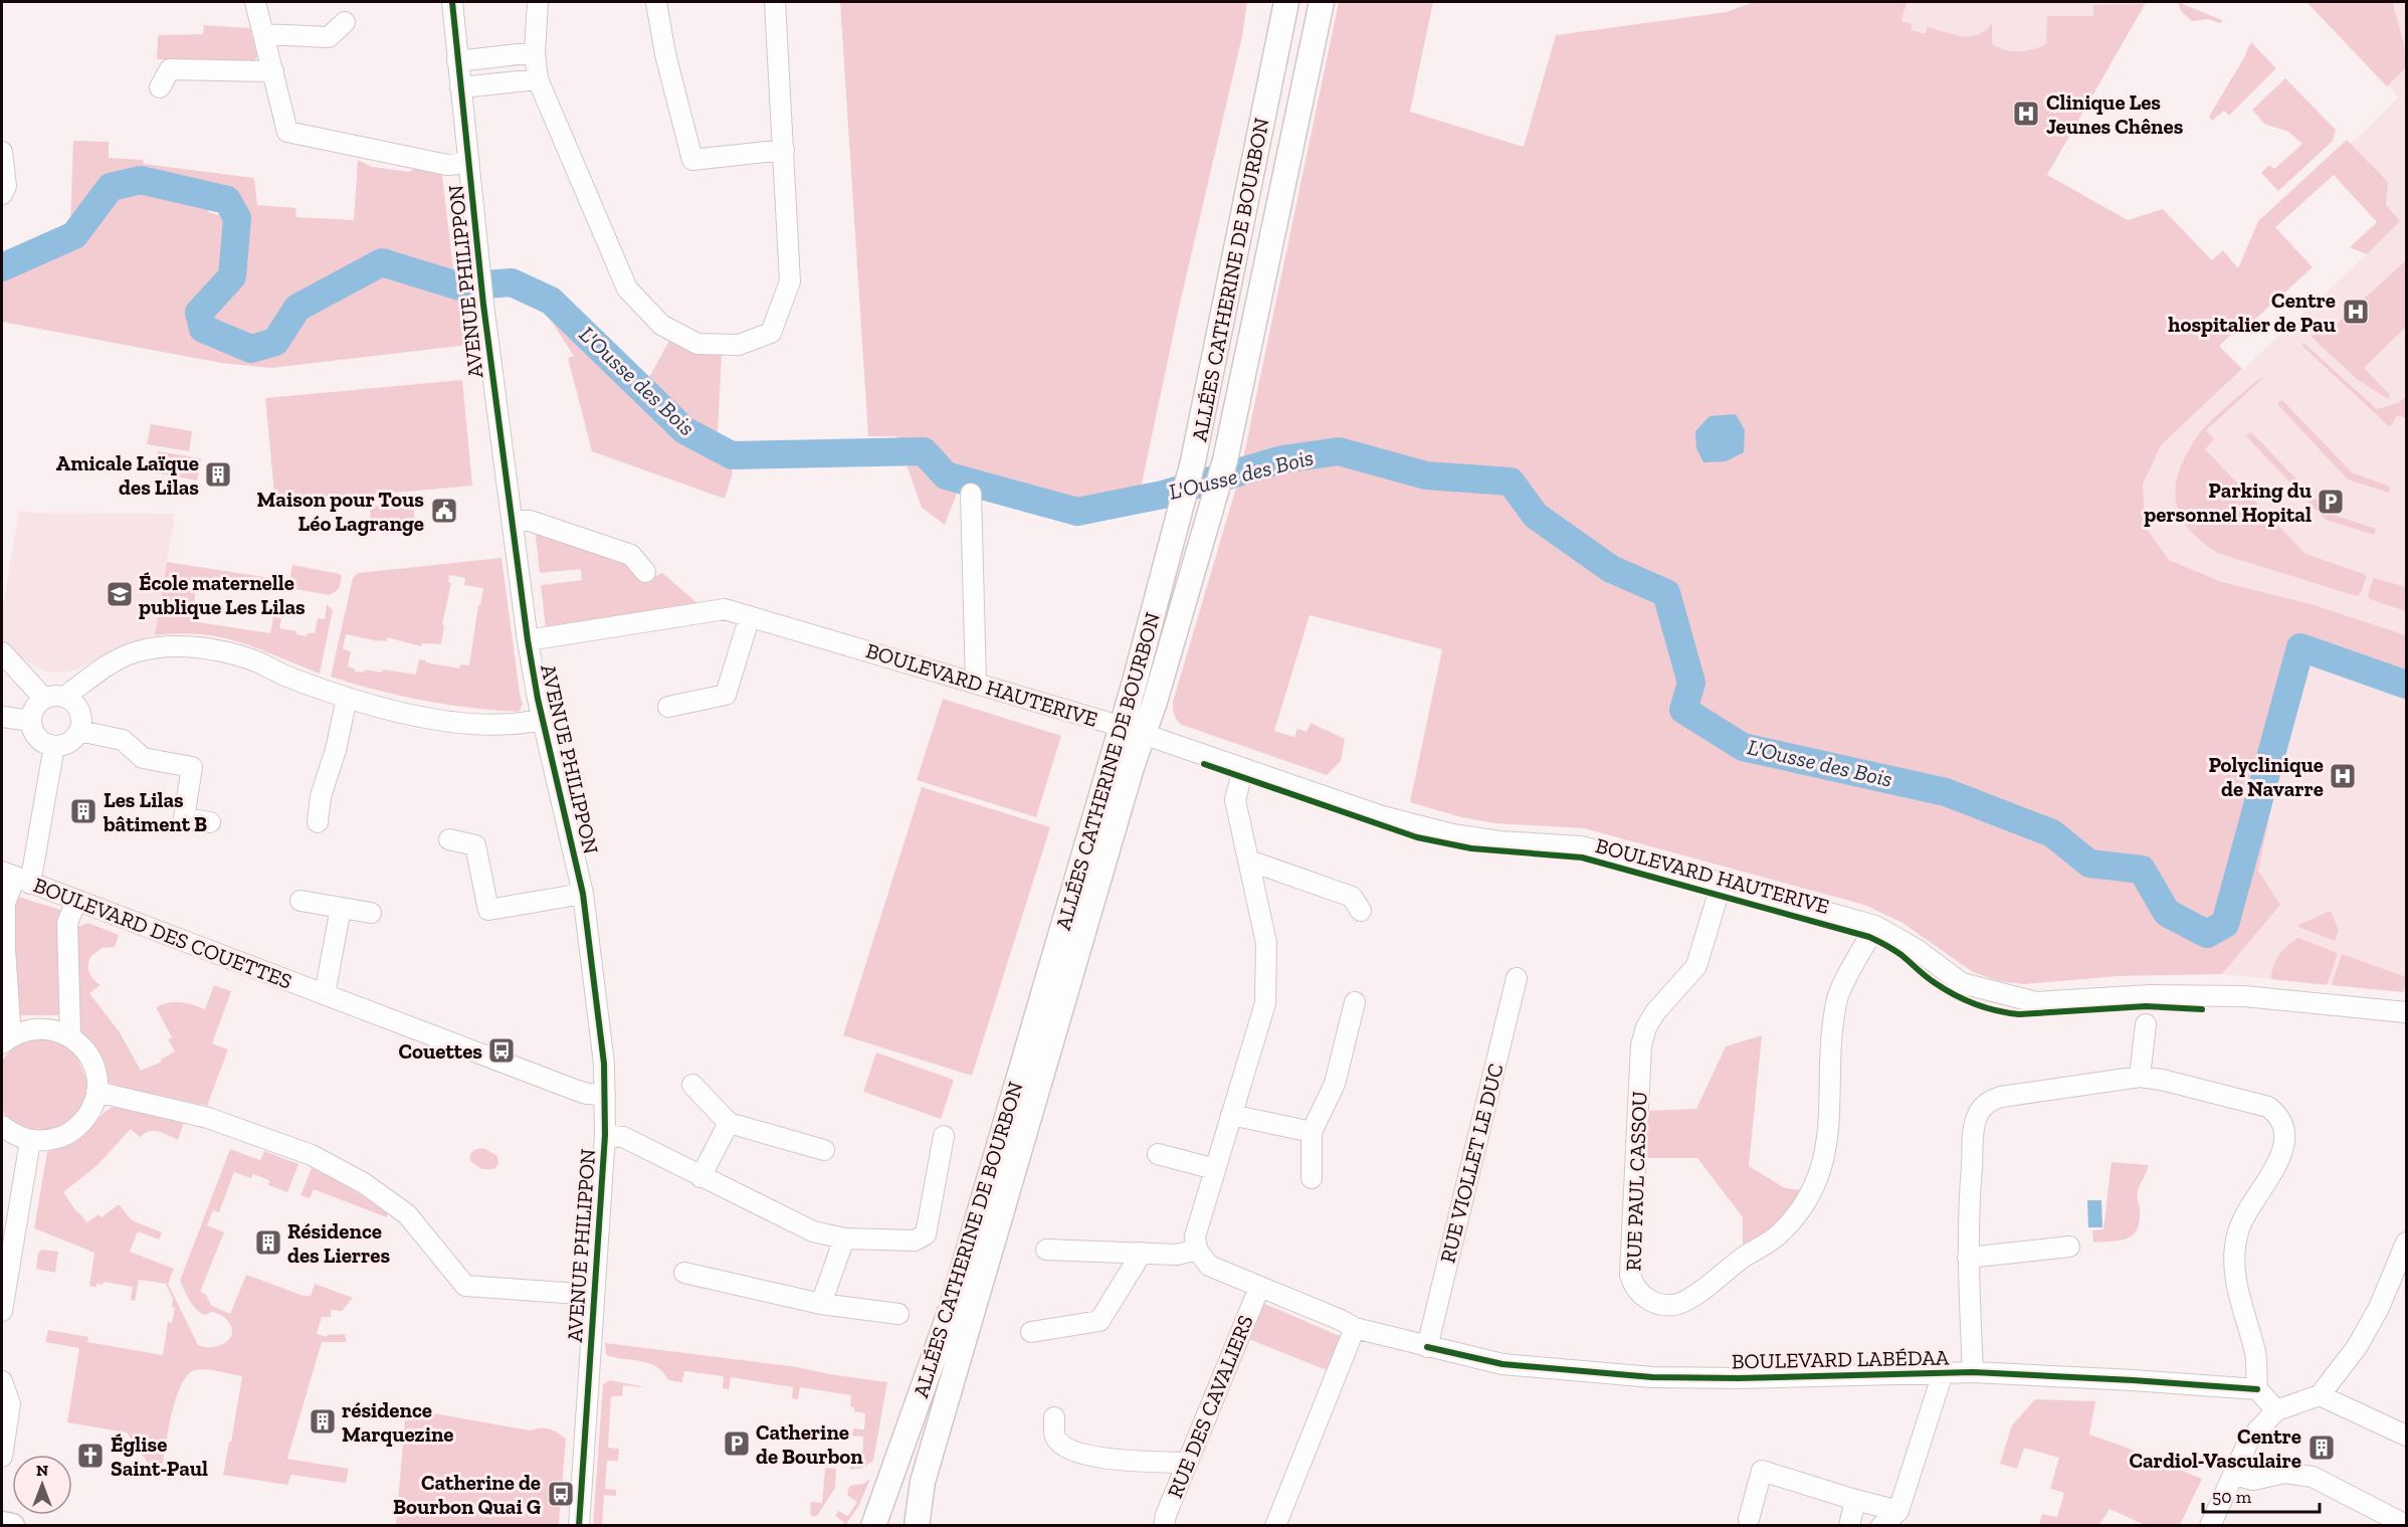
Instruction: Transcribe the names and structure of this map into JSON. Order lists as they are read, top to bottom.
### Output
{
  "streets": {
    "main road": ["ALLÉES CATHERINE DE BOURBON"],
    "street": [
      "AVENUE PHILIPPON",
      "BOULEVARD HAUTERIVE",
      "BOULEVARD DES COUETTES",
      "RUE VIOLLET LE DUC",
      "RUE PAUL CASSOU",
      "BOULEVARD LABÉDAA",
      "RUE DES CAVALIERS"
    ]
  },
  "crossings": [
    ["ALLÉES CATHERINE DE BOURBON", "BOULEVARD HAUTERIVE"],
    ["AVENUE PHILIPPON", "BOULEVARD HAUTERIVE"],
    ["AVENUE PHILIPPON", "BOULEVARD DES COUETTES"],
    ["BOULEVARD HAUTERIVE", "RUE PAUL CASSOU"],
    ["RUE VIOLLET LE DUC", "BOULEVARD LABÉDAA"],
    ["BOULEVARD LABÉDAA", "RUE DES CAVALIERS"]
  ],
  "water": ["L'Ousse des Bois"],
  "places": {
    "hospital": ["Clinique Les Jeunes Chênes", "Centre hospitalier de Pau", "Polyclinique de Navarre"],
    "building": [
      "Amicale Laïque des Lilas",
      "Les Lilas bâtiment B",
      "Résidence des Lierres",
      "résidence Marquezine",
      "Centre Cardiol-Vasculaire"
    ],
    "parking": ["Parking du personnel Hopital", "Catherine de Bourbon"],
    "public building": ["Maison pour Tous Léo Lagrange"],
    "school or university": ["École maternelle publique Les Lilas"],
    "bus stop": ["Couettes", "Catherine de Bourbon Quai G"],
    "church": ["Église Saint-Paul"]
  },
  "scale_bar": "50 m",
  "north": "top"
}
